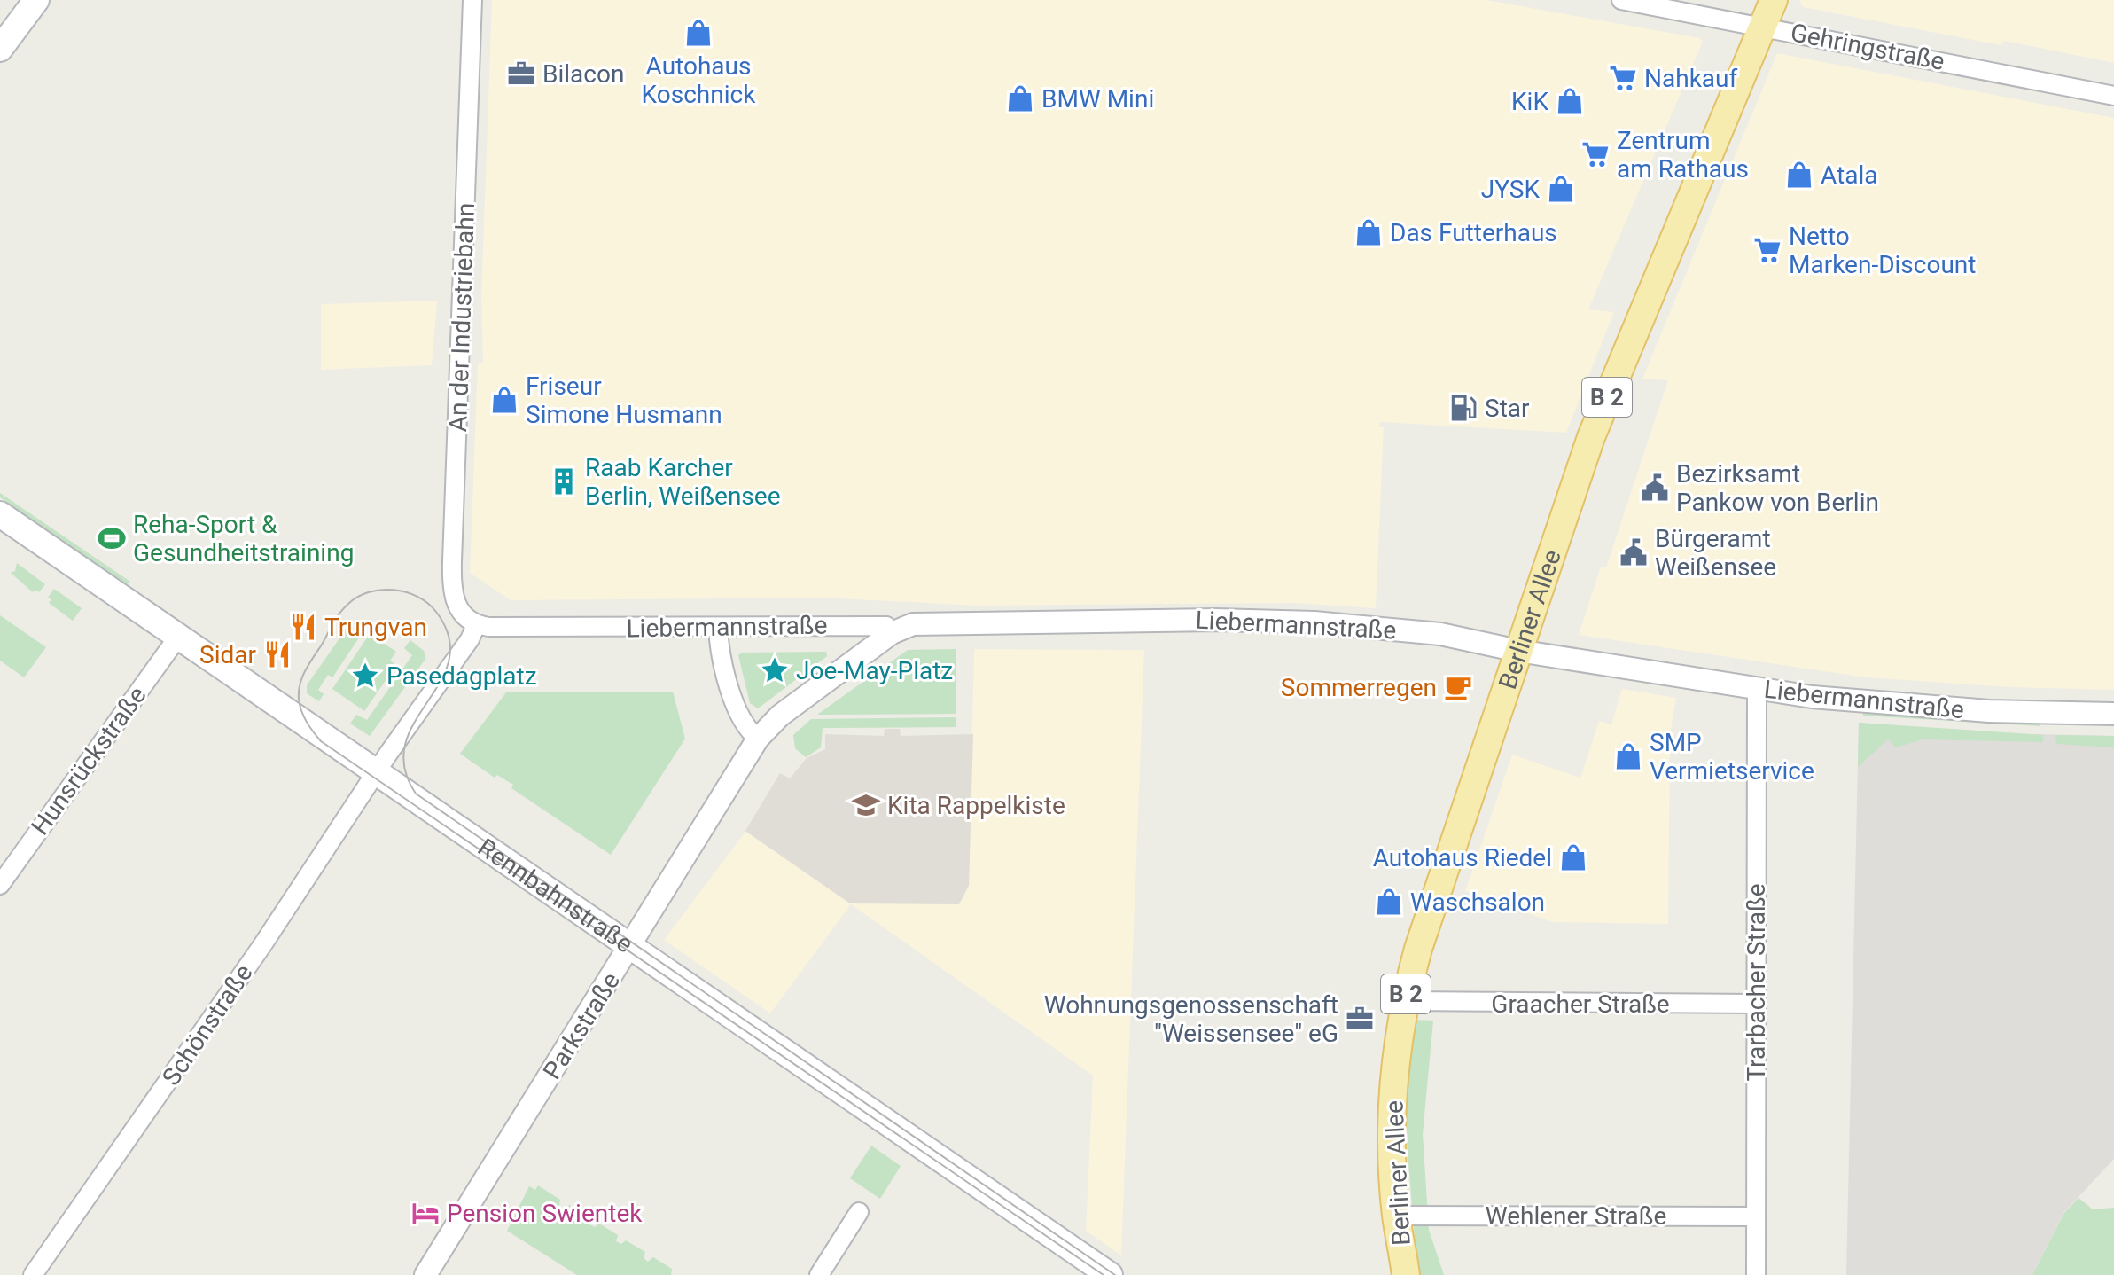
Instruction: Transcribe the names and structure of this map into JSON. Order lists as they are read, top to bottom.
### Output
{
  "streets": {
    "main road": ["B 2", "Berliner Allee", "Rennbahnstraße"],
    "street": [
      "Gehringstraße",
      "An der Industriebahn",
      "Liebermannstraße",
      "Hunsrückstraße",
      "Trarbacher Straße",
      "Graacher Straße",
      "Schönstraße",
      "Parkstraße",
      "Wehlener Straße"
    ]
  },
  "crossings": [
    ["Gehringstraße", "Berliner Allee"],
    ["An der Industriebahn", "Liebermannstraße"],
    ["Berliner Allee", "Liebermannstraße"],
    ["Berliner Allee", "Graacher Straße"],
    ["Berliner Allee", "Wehlener Straße"],
    ["Liebermannstraße", "Trarbacher Straße"],
    ["Liebermannstraße", "Parkstraße"],
    ["Hunsrückstraße", "Rennbahnstraße"],
    ["Rennbahnstraße", "Schönstraße"],
    ["Rennbahnstraße", "Parkstraße"],
    ["Trarbacher Straße", "Graacher Straße"],
    ["Trarbacher Straße", "Wehlener Straße"]
  ],
  "places": {
    "shop": [
      "Autohaus Koschnick",
      "BMW Mini",
      "KiK",
      "Atala",
      "JYSK",
      "Das Futterhaus",
      "Friseur Simone Husmann",
      "SMP Vermietservice",
      "Autohaus Riedel",
      "Waschsalon"
    ],
    "office": ["Bilacon", "Wohnungsgenossenschaft \"Weissensee\" eG"],
    "supermarket": ["Nahkauf", "Zentrum am Rathaus", "Netto Marken-Discount"],
    "fuel station": ["Star"],
    "building": ["Raab Karcher Berlin, Weißensee"],
    "public building": ["Bezirksamt Pankow von Berlin", "Bürgeramt Weißensee"],
    "sports": ["Reha-Sport & Gesundheitstraining"],
    "restaurant": ["Trungvan", "Sidar"],
    "place": ["Joe-May-Platz", "Pasedagplatz"],
    "cafe": ["Sommerregen"],
    "school or university": ["Kita Rappelkiste"],
    "hotel": ["Pension Swientek"]
  }
}
